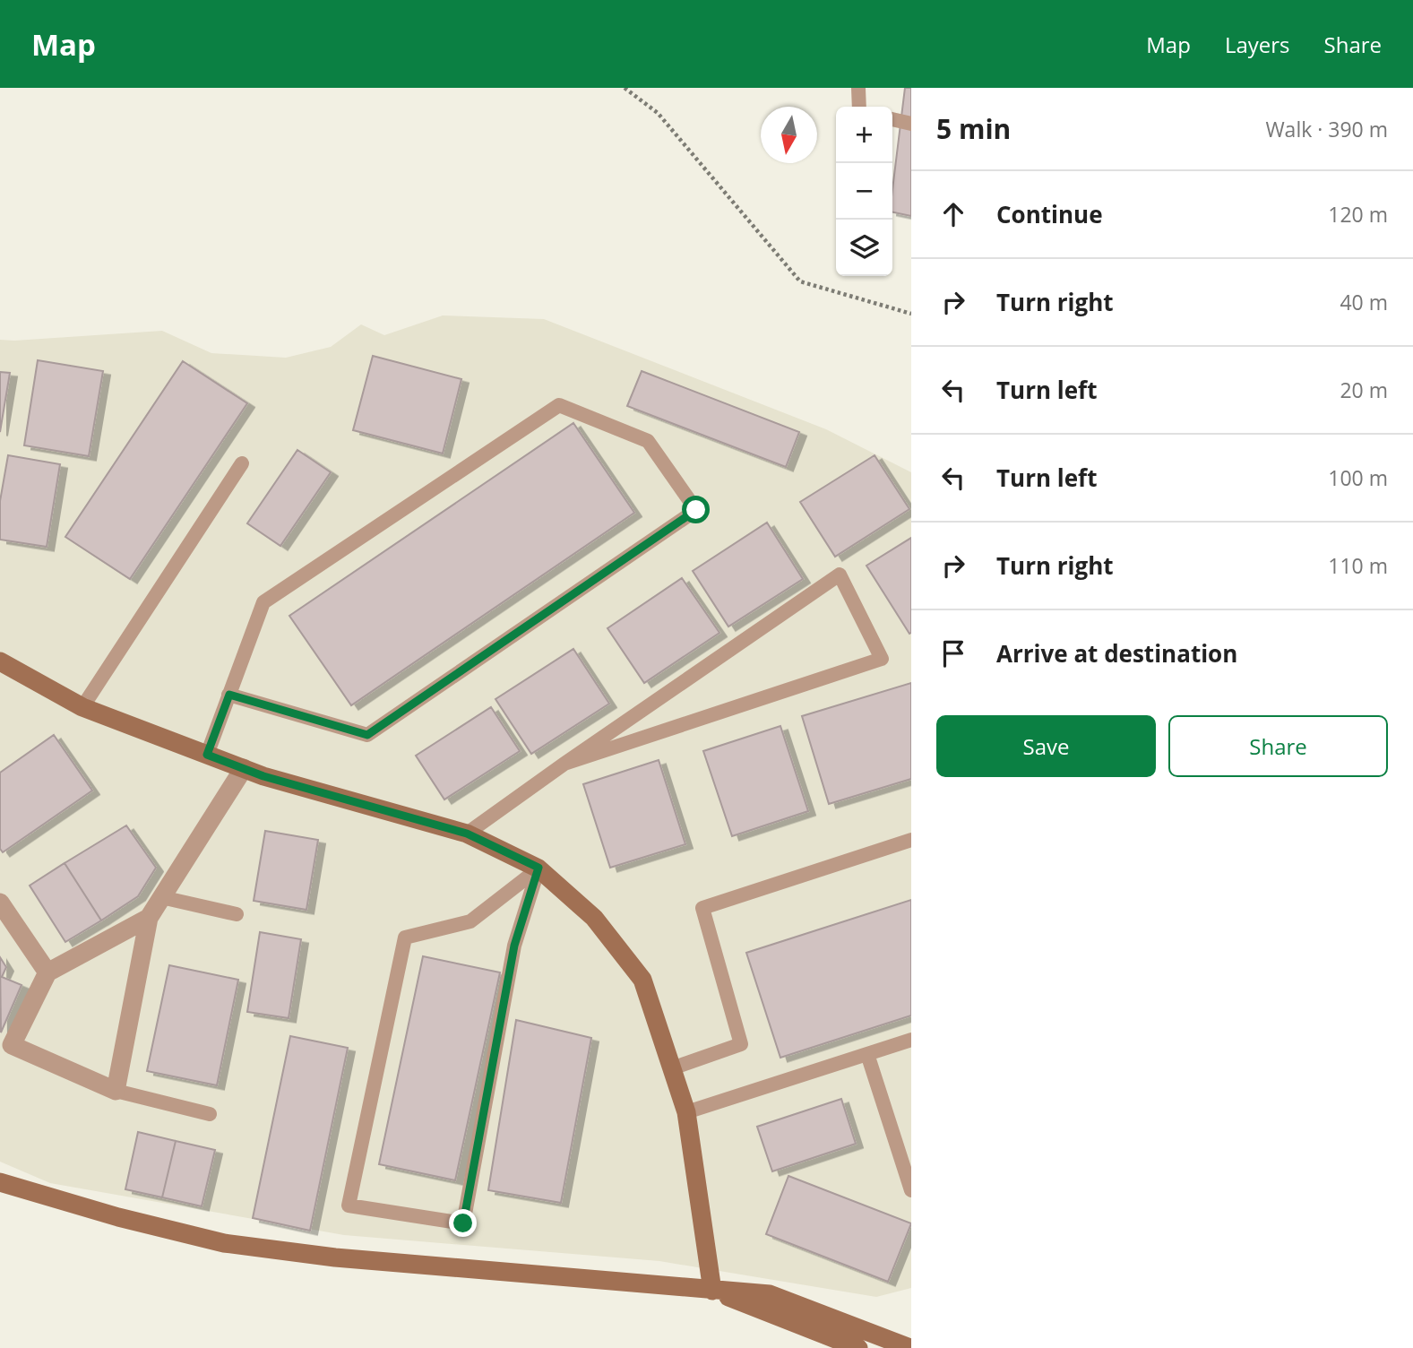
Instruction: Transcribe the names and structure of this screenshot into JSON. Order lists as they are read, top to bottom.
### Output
{
  "north": "bottom",
  "page": {
    "header": "Map",
    "nav": ["Map", "Layers", "Share"],
    "heading": ["5 min", "Walk · 390 m"],
    "map_buttons": ["+", "−"],
    "list": [
      ["Continue", "120 m"],
      ["Turn right", "40 m"],
      ["Turn left", "20 m"],
      ["Turn left", "100 m"],
      ["Turn right", "110 m"],
      "Arrive at destination"
    ],
    "buttons": ["Save", "Share"]
  }
}
